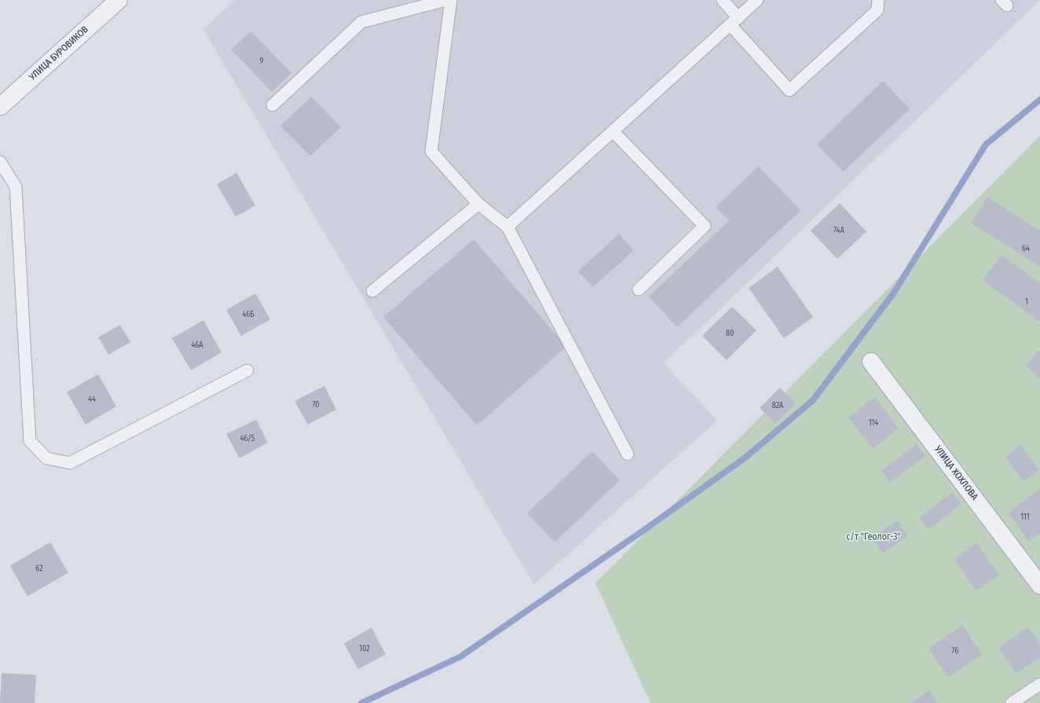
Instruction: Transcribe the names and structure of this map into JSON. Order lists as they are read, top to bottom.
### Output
{
  "streets": {
    "street": ["УЛИЦА БУРОВИКОВ", "УЛИЦА ХОХЛОВА"]
  },
  "parks": ["с/т \"Геолог-3\""],
  "house_numbers": [
    "9",
    "74А",
    "64",
    "1",
    "46Б",
    "80",
    "46А",
    "44",
    "70",
    "82А",
    "114",
    "46/5",
    "111",
    "62",
    "102",
    "76"
  ]
}
